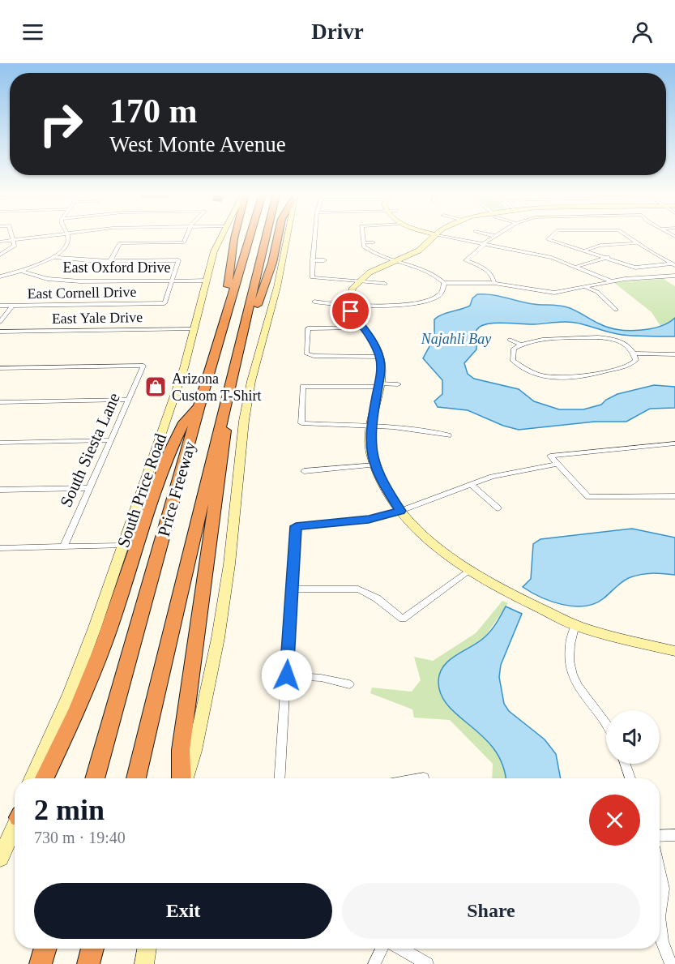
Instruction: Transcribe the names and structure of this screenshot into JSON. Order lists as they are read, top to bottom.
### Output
{
  "streets": {
    "highway": ["Price Freeway"],
    "main road": ["South Price Road"],
    "street": [
      "East Oxford Drive",
      "East Cornell Drive",
      "East Yale Drive",
      "South Siesta Lane"
    ]
  },
  "crossings": [
    ["East Oxford Drive", "East Cornell Drive"],
    ["East Oxford Drive", "South Price Road"],
    ["East Yale Drive", "South Price Road"]
  ],
  "water": ["Najahli Bay"],
  "places": {
    "shop": ["Arizona Custom T-Shirt"]
  },
  "page": {
    "header": "Drivr",
    "turn": ["170 m", "West Monte Avenue"],
    "heading": ["2 min", "730 m · 19:40"],
    "buttons": ["Exit", "Share"]
  }
}
